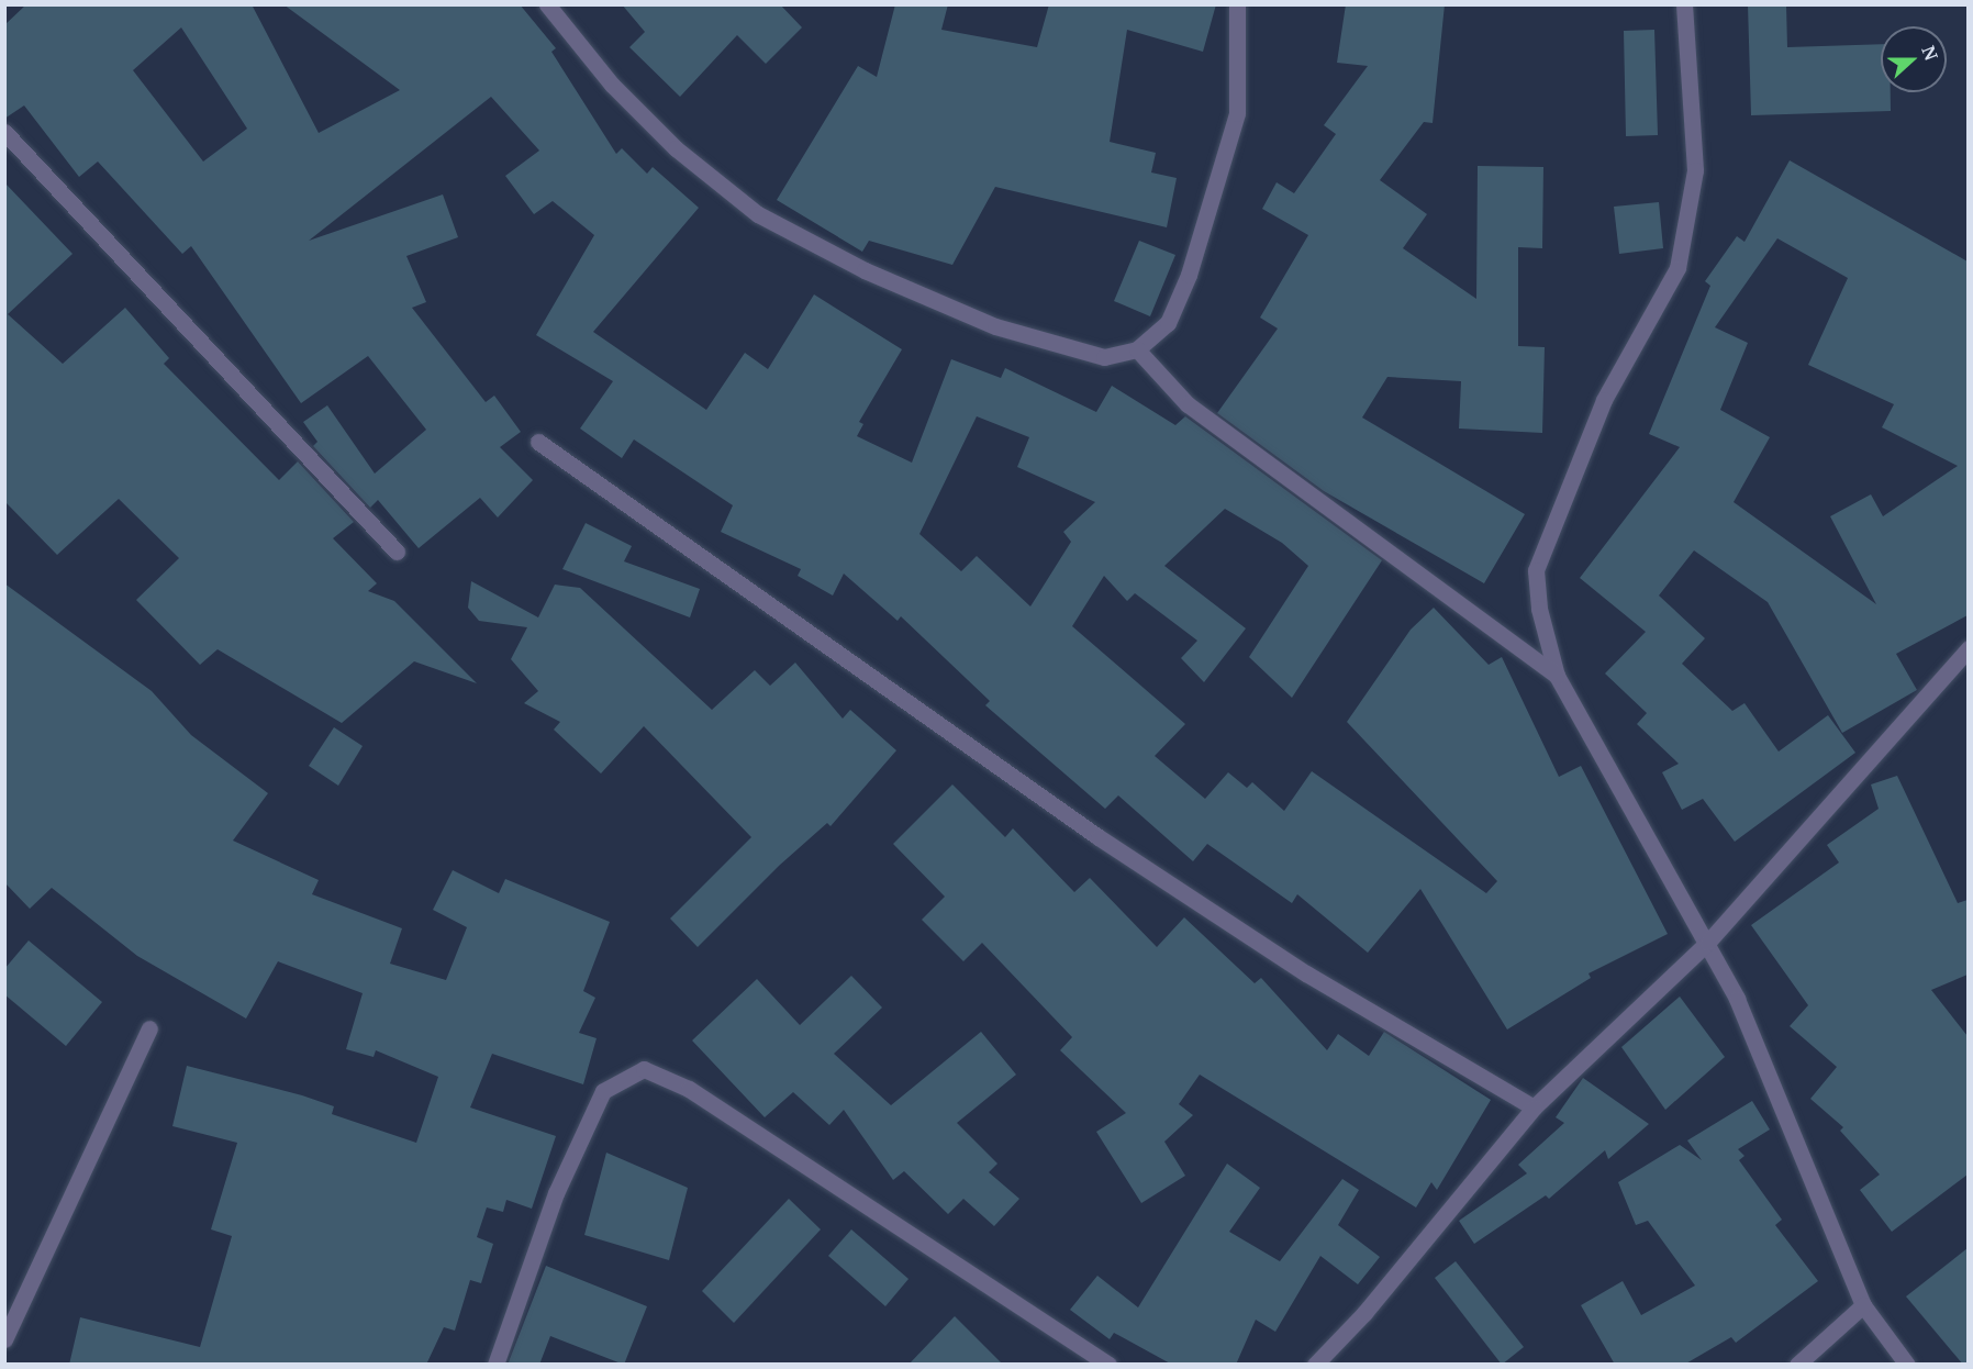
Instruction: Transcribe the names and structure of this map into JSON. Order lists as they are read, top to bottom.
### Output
{
  "north": "right"
}
